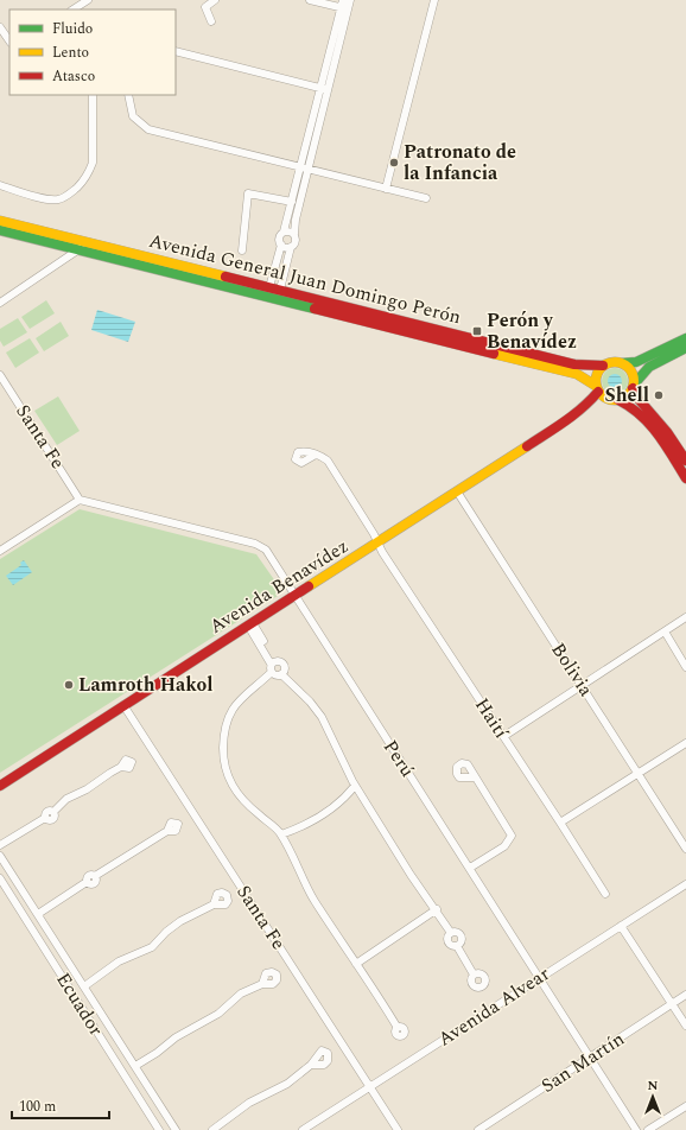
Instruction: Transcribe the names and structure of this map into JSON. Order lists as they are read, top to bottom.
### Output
{
  "streets": {
    "main road": ["Avenida General Juan Domingo Perón", "Avenida Benavídez"],
    "street": [
      "Santa Fe",
      "Bolivia",
      "Haití",
      "Perú",
      "Ecuador",
      "Avenida Alvear",
      "San Martín"
    ]
  },
  "crossings": [
    ["Avenida General Juan Domingo Perón", "Avenida Benavídez"],
    ["Santa Fe", "Avenida Benavídez"],
    ["Santa Fe", "Perú"],
    ["Santa Fe", "Avenida Alvear"],
    ["Avenida Benavídez", "Bolivia"],
    ["Avenida Benavídez", "Haití"],
    ["Avenida Benavídez", "Perú"],
    ["Perú", "Avenida Alvear"],
    ["Perú", "San Martín"]
  ],
  "places": {
    "other": ["Patronato de la Infancia", "Shell", "Lamroth Hakol"],
    "transit": ["Perón y Benavídez"]
  },
  "legend": ["Fluido", "Lento", "Atasco"],
  "scale_bar": "100 m",
  "north": "top"
}
